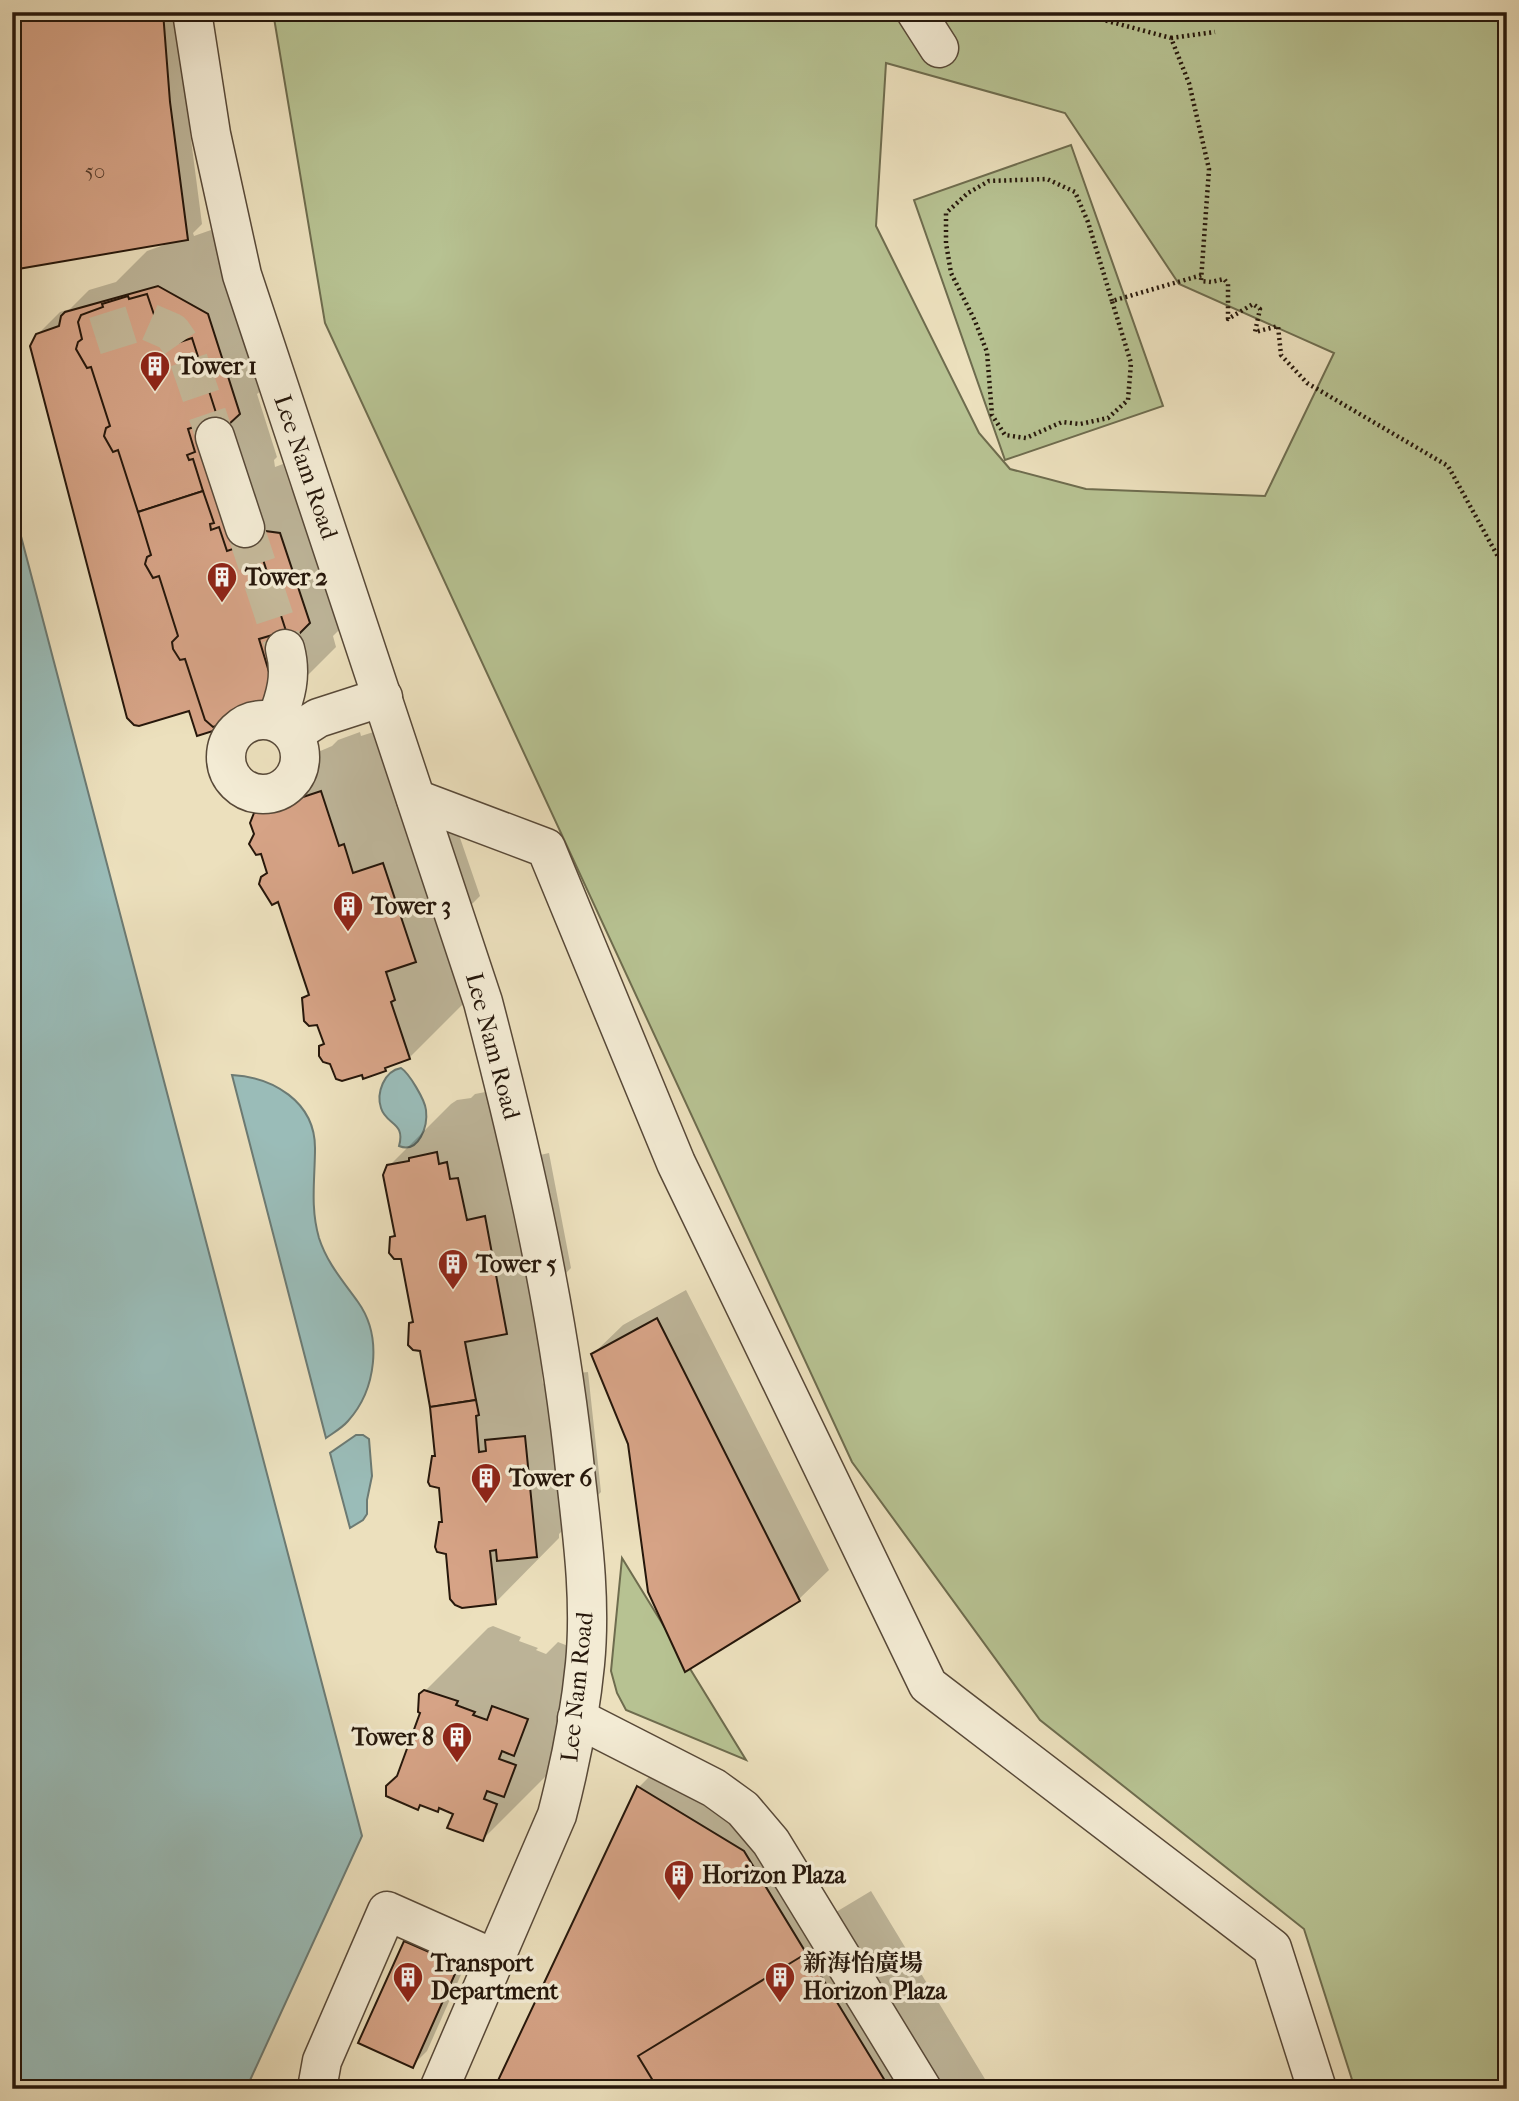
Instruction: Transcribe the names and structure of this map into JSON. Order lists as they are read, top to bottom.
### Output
{
  "streets": {
    "street": ["Lee Nam Road"]
  },
  "places": {
    "building": [
      "Tower 1",
      "Tower 2",
      "Tower 3",
      "Tower 5",
      "Tower 6",
      "Tower 8",
      "Horizon Plaza",
      "Transport Department",
      "新海怡廣場 Horizon Plaza"
    ]
  },
  "house_numbers": ["50"]
}
